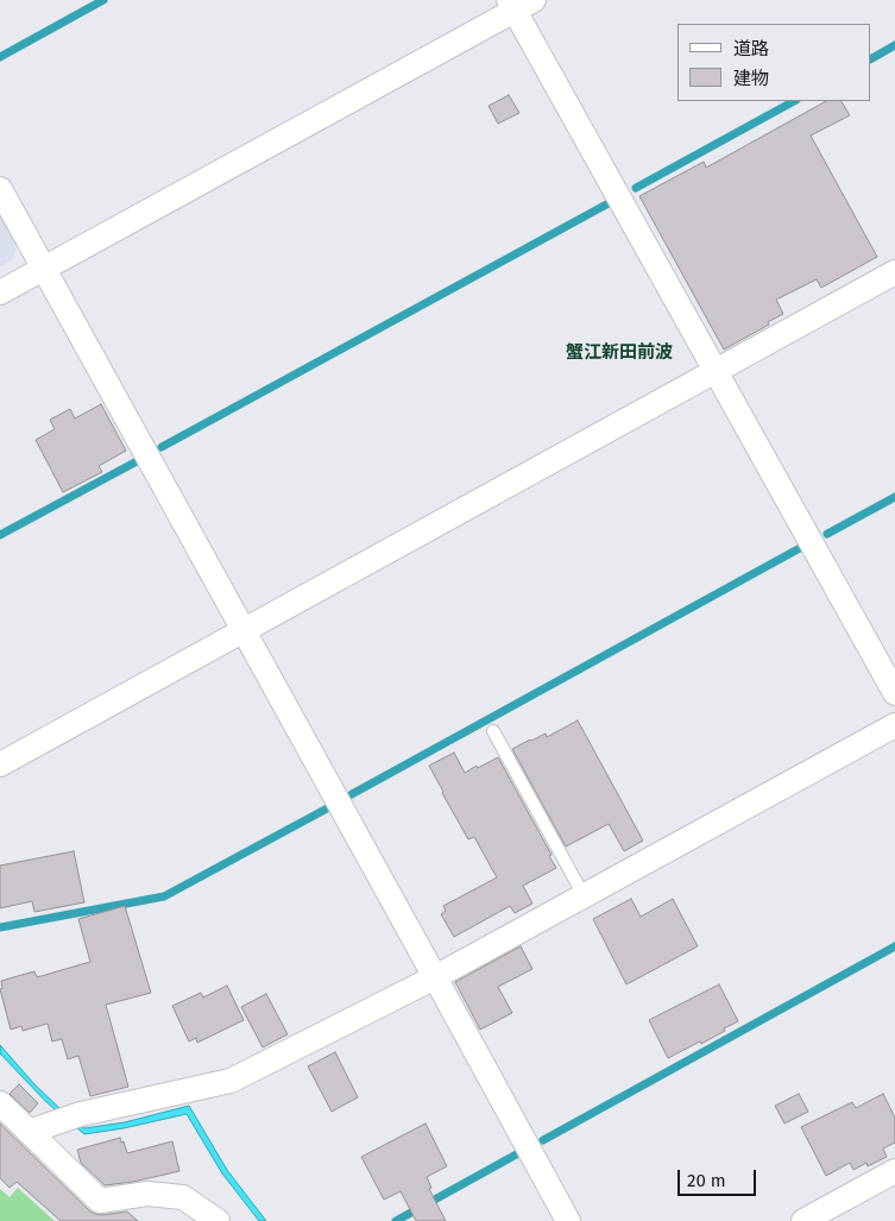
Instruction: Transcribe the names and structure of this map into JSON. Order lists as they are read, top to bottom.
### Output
{
  "districts": ["蟹江新田前波"],
  "legend": ["道路", "建物"],
  "scale_bar": "20 m"
}
